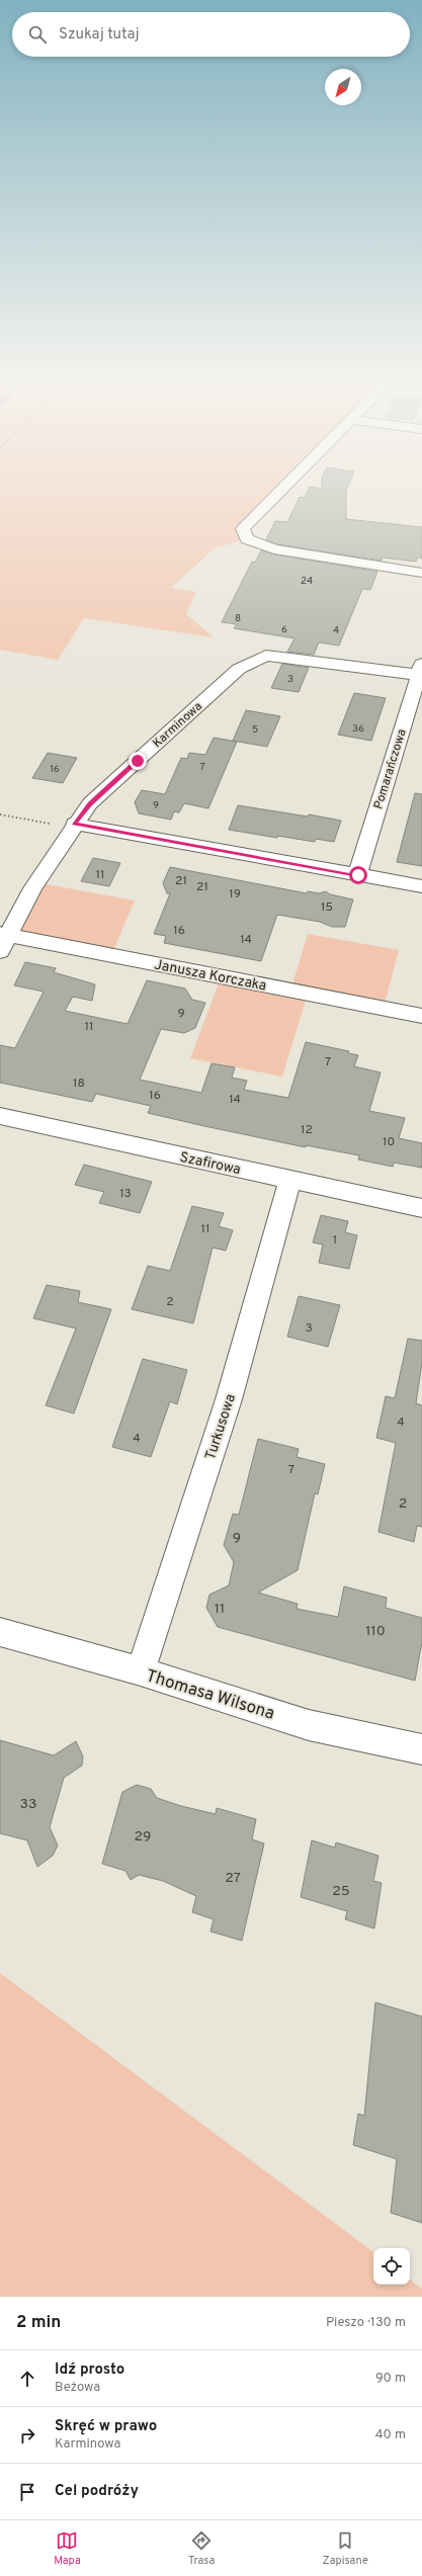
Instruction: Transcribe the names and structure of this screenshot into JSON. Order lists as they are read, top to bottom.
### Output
{
  "streets": {
    "street": [
      "Karminowa",
      "Pomarańczowa",
      "Janusza Korczaka",
      "Szafirowa",
      "Turkusowa",
      "Thomasa Wilsona"
    ]
  },
  "crossings": [
    ["Karminowa", "Pomarańczowa"],
    ["Karminowa", "Janusza Korczaka"],
    ["Szafirowa", "Turkusowa"],
    ["Turkusowa", "Thomasa Wilsona"]
  ],
  "house_numbers": [
    "24",
    "8",
    "6",
    "4",
    "3",
    "36",
    "5",
    "7",
    "16",
    "9",
    "11",
    "21",
    "21",
    "19",
    "15",
    "16",
    "14",
    "9",
    "11",
    "7",
    "18",
    "16",
    "14",
    "12",
    "10",
    "13",
    "11",
    "1",
    "2",
    "3",
    "4",
    "4",
    "7",
    "2",
    "9",
    "11",
    "110",
    "33",
    "29",
    "27",
    "25"
  ],
  "north": "bottom left",
  "page": {
    "search": "Szukaj tutaj",
    "heading": ["2 min", "Pieszo · 130 m"],
    "list": [
      ["Idź prosto", "Beżowa", "90 m"],
      ["Skręć w prawo", "Karminowa", "40 m"],
      "Cel podróży"
    ],
    "nav": ["Mapa", "Trasa", "Zapisane"]
  }
}
